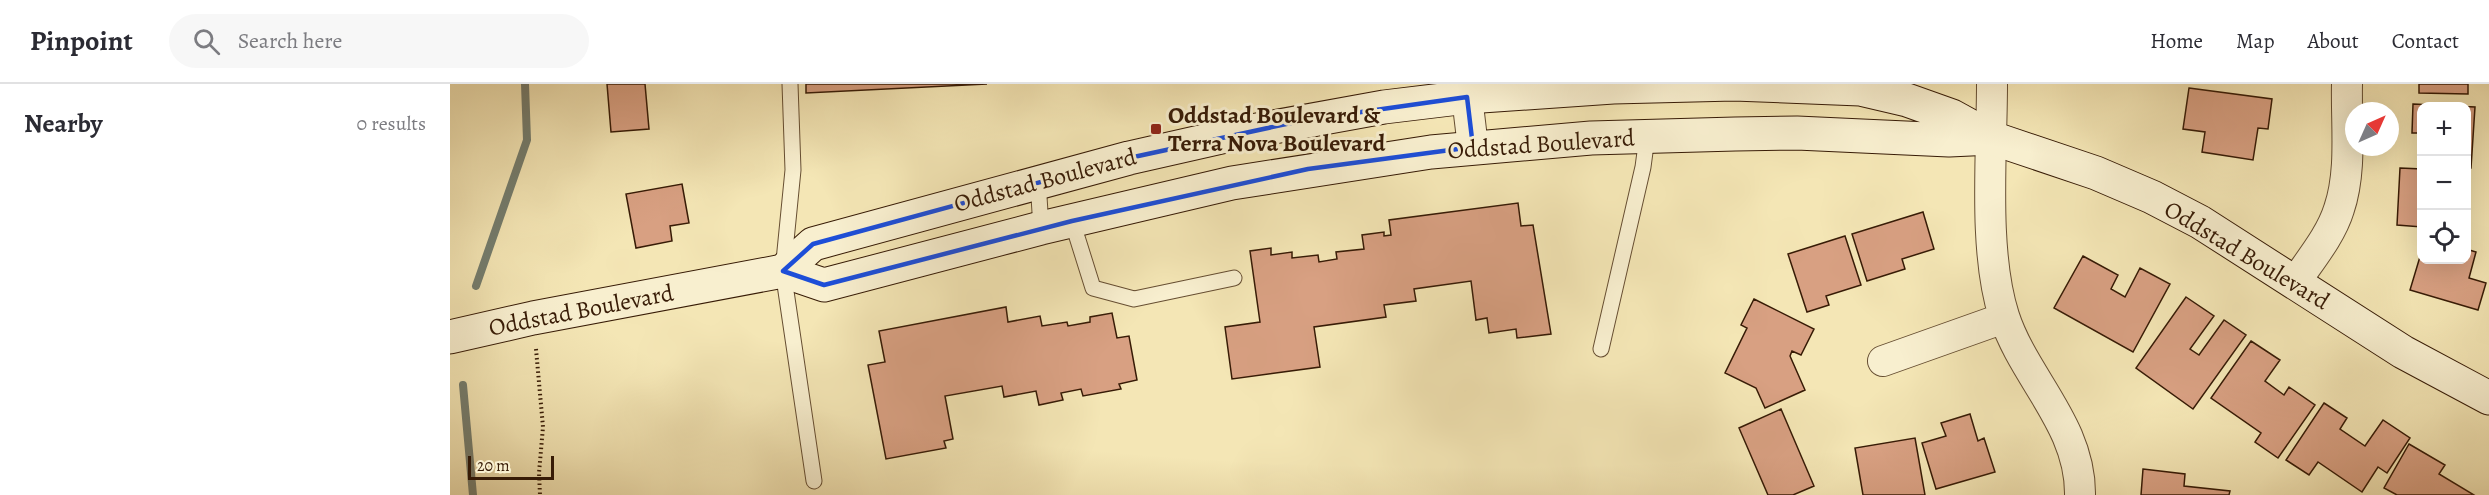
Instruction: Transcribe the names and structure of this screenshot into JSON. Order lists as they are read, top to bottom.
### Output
{
  "streets": {
    "street": ["Oddstad Boulevard"]
  },
  "places": {
    "transit": ["Oddstad Boulevard & Terra Nova Boulevard"]
  },
  "scale_bar": "20 m",
  "north": "top right",
  "page": {
    "header": "Pinpoint",
    "search": "Search here",
    "nav": [
      "Home",
      "Map",
      "About",
      "Contact"
    ],
    "heading": ["Nearby", "0 results"],
    "map_buttons": ["+", "−"],
    "scale": "20 m"
  }
}
